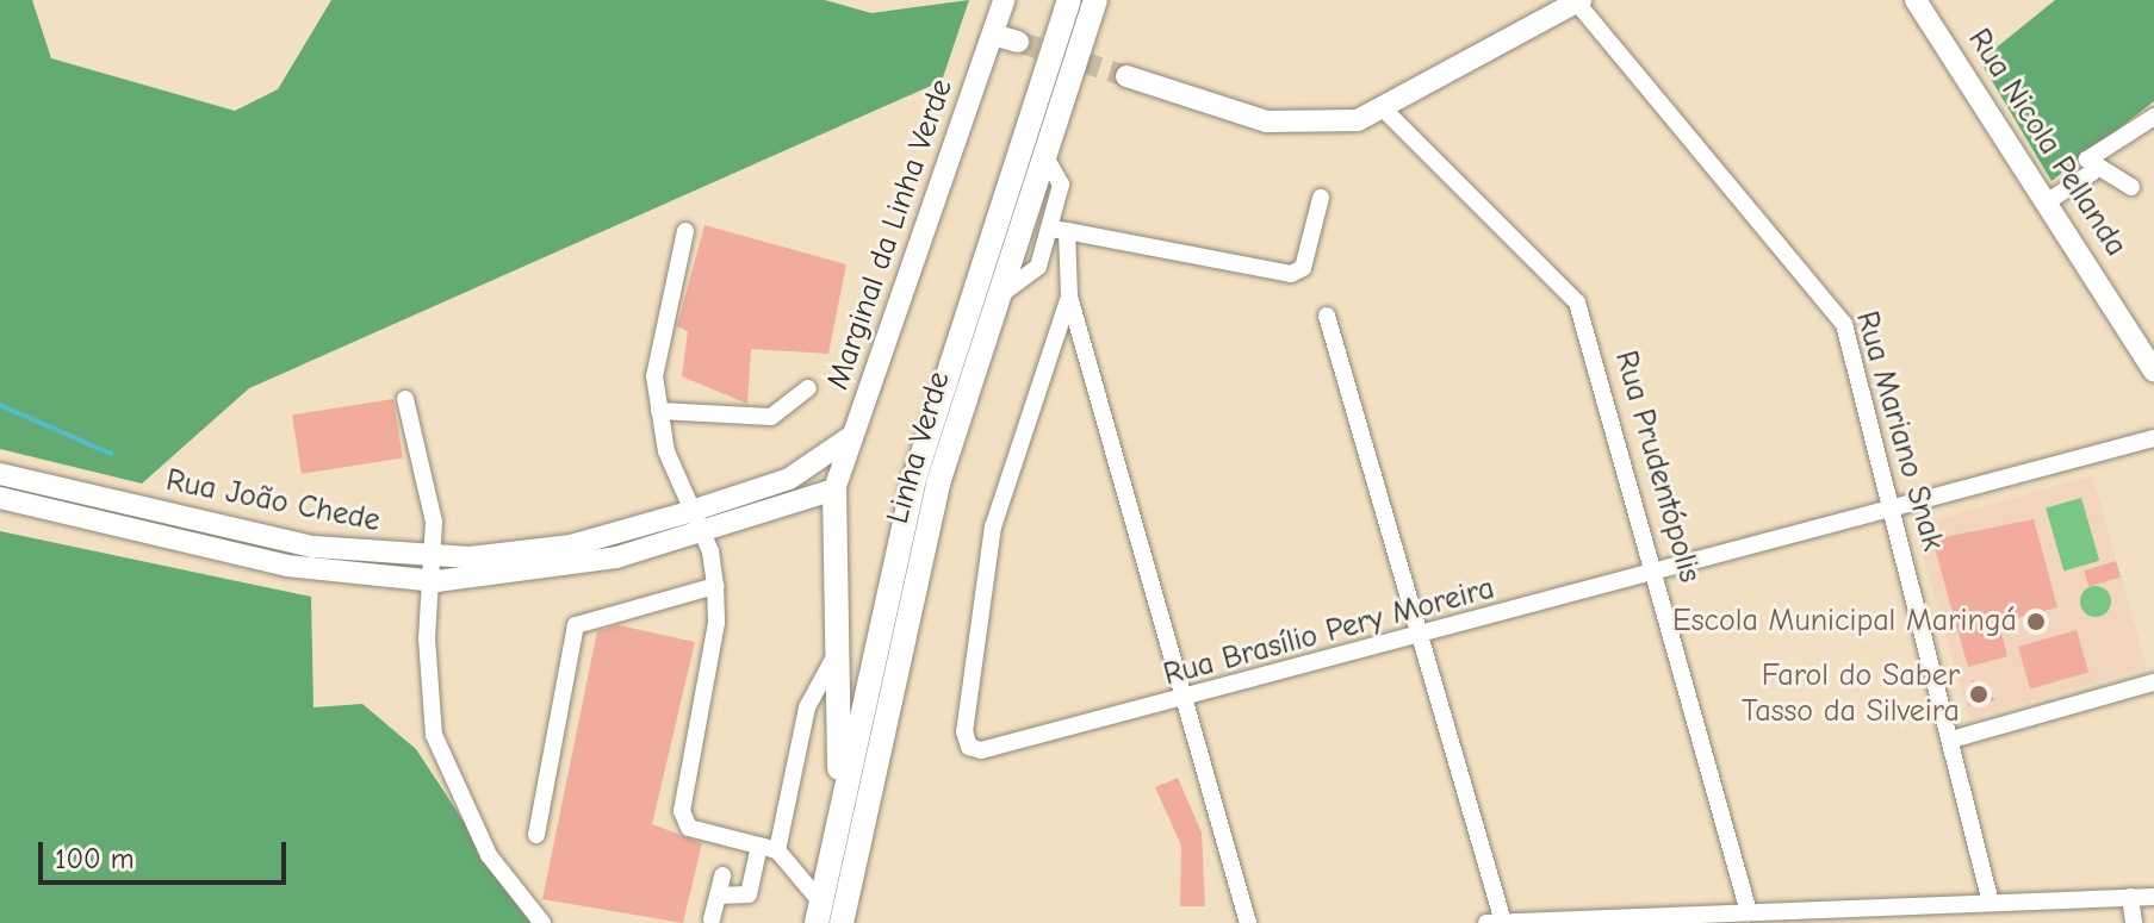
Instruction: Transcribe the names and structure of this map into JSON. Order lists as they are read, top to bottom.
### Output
{
  "streets": {
    "highway": ["Linha Verde"],
    "main road": ["Rua Nicola Pellanda", "Marginal da Linha Verde", "Rua João Chede"],
    "street": ["Rua Mariano Snak", "Rua Prudentópolis", "Rua Brasílio Pery Moreira"]
  },
  "crossings": [
    ["Marginal da Linha Verde", "Rua João Chede"],
    ["Rua Mariano Snak", "Rua Brasílio Pery Moreira"],
    ["Rua Prudentópolis", "Rua Brasílio Pery Moreira"]
  ],
  "places": ["Escola Municipal Maringá", "Farol do Saber Tasso da Silveira"],
  "scale_bar": "100 m"
}
